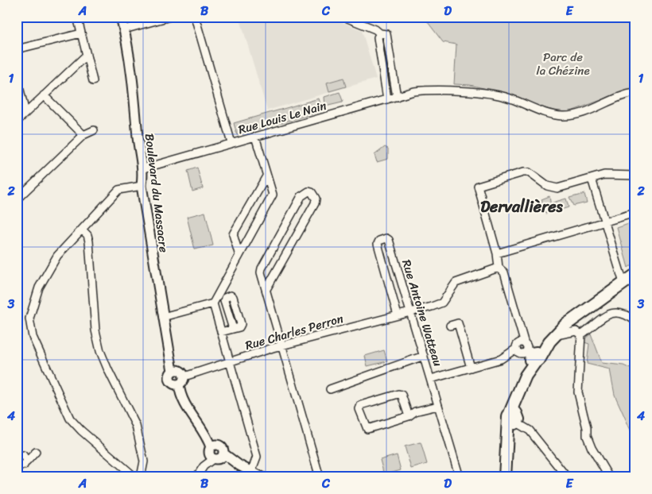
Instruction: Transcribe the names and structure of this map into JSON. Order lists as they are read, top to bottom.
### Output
{
  "streets": {
    "main road": ["Boulevard du Massacre"],
    "street": ["Rue Louis Le Nain", "Rue Antoine Watteau", "Rue Charles Perron"]
  },
  "crossings": [
    ["Boulevard du Massacre", "Rue Charles Perron"],
    ["Rue Antoine Watteau", "Rue Charles Perron"]
  ],
  "districts": ["Dervallières"],
  "parks": ["Parc de la Chézine"],
  "grid": {
    "columns": [
      "A",
      "B",
      "C",
      "D",
      "E"
    ],
    "rows": [
      "1",
      "2",
      "3",
      "4"
    ]
  }
}
